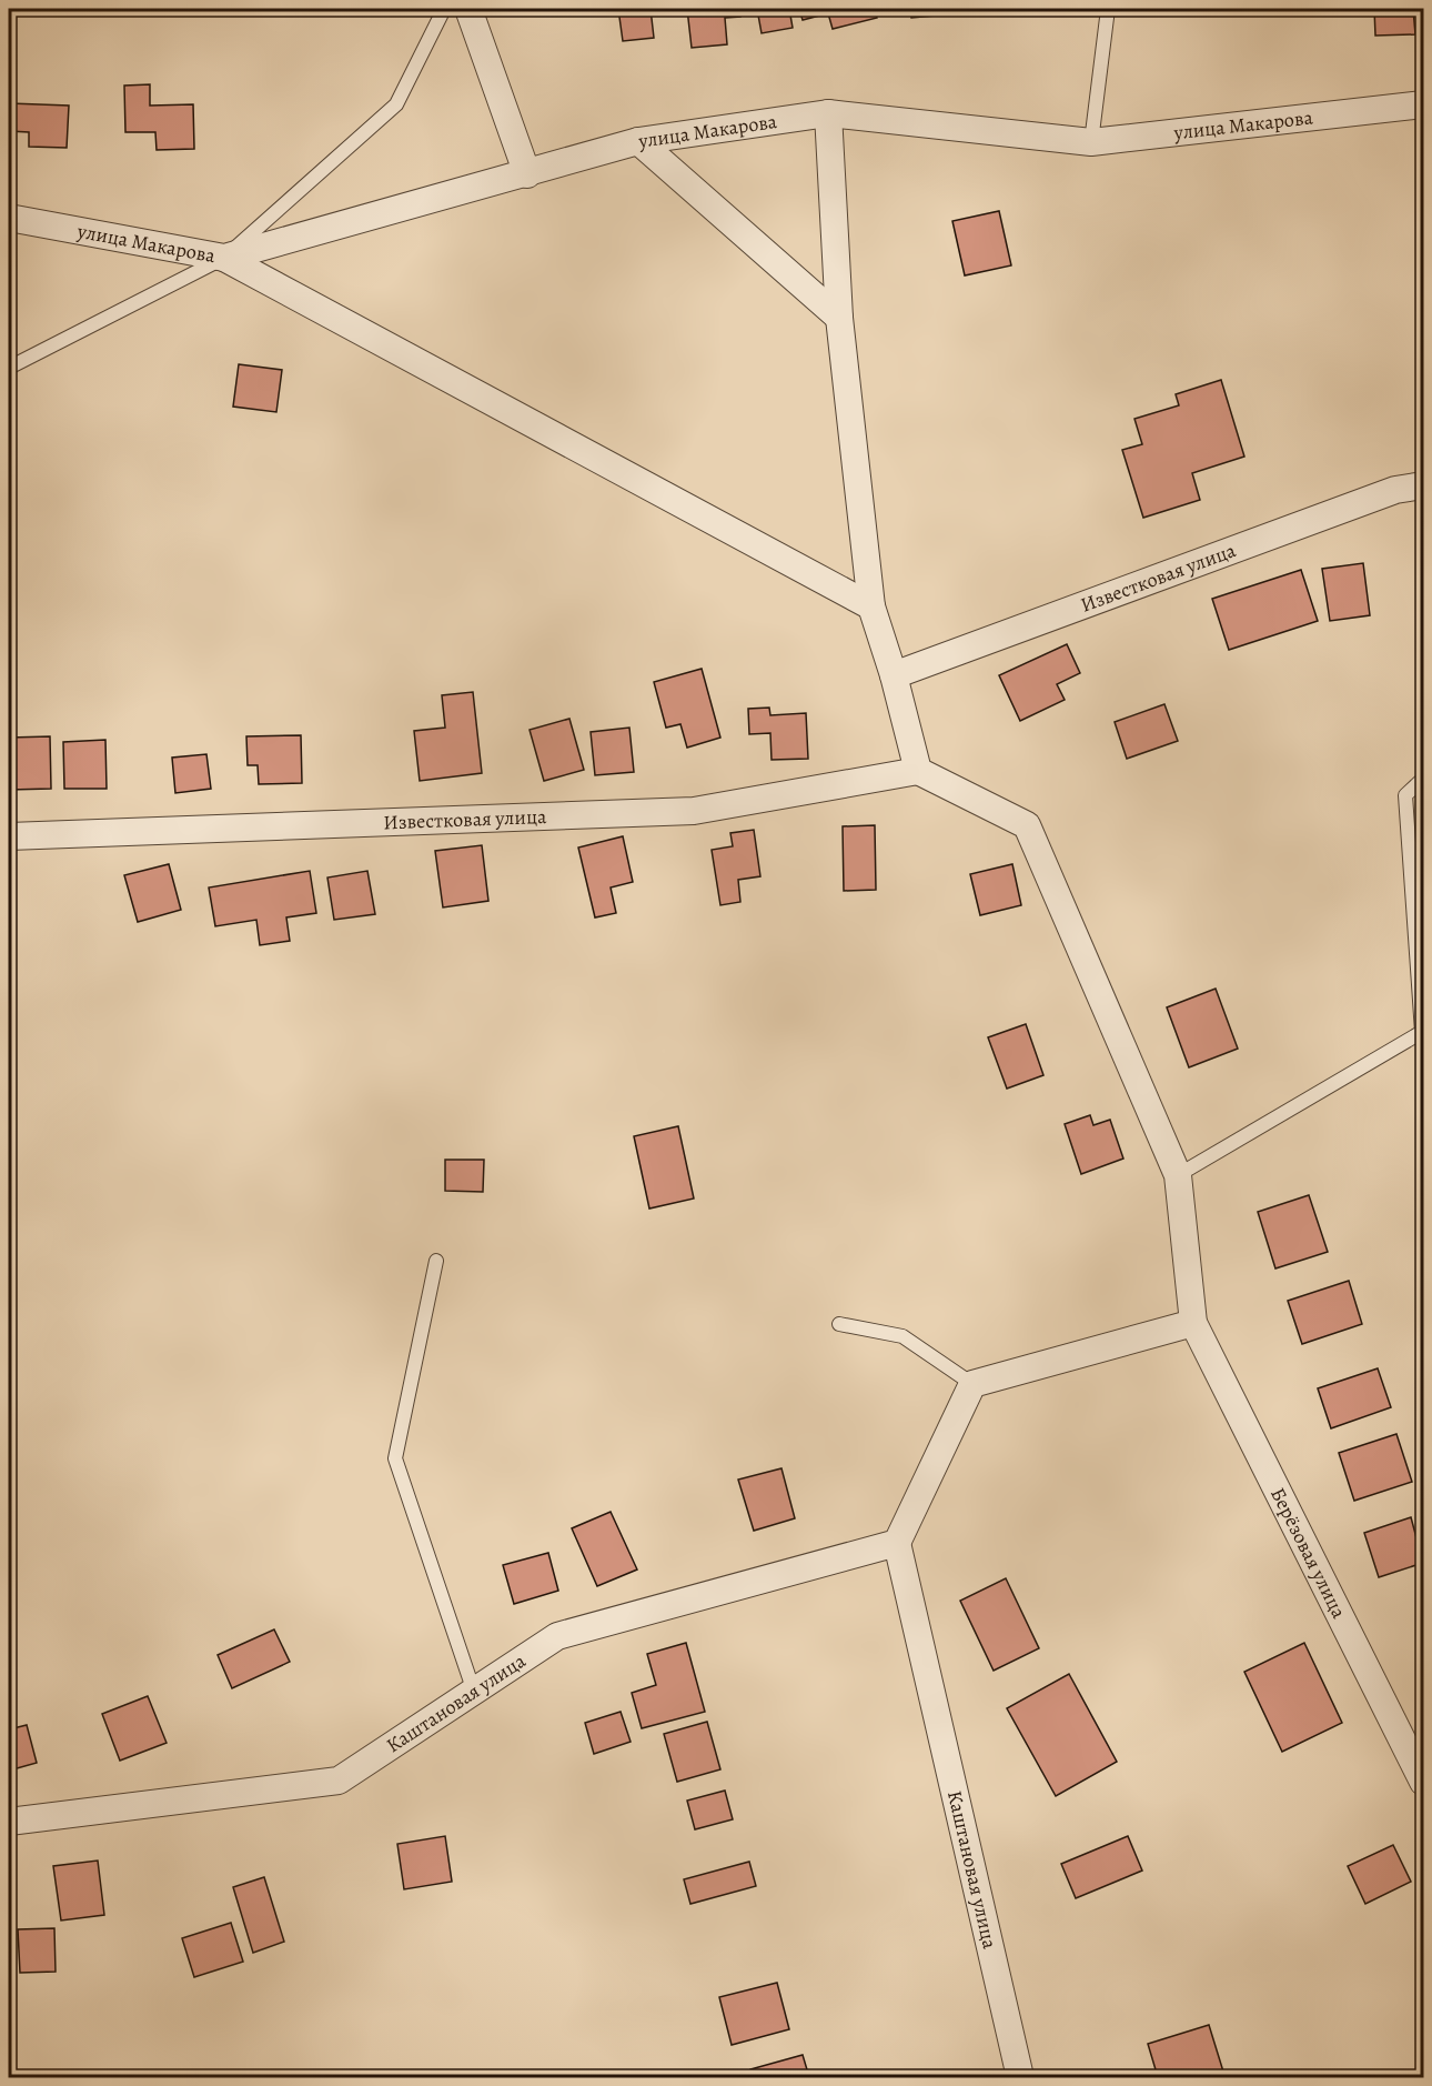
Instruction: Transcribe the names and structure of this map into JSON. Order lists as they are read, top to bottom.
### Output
{
  "streets": {
    "street": [
      "улица Макарова",
      "Известковая улица",
      "Берёзовая улица",
      "Каштановая улица"
    ]
  }
}
